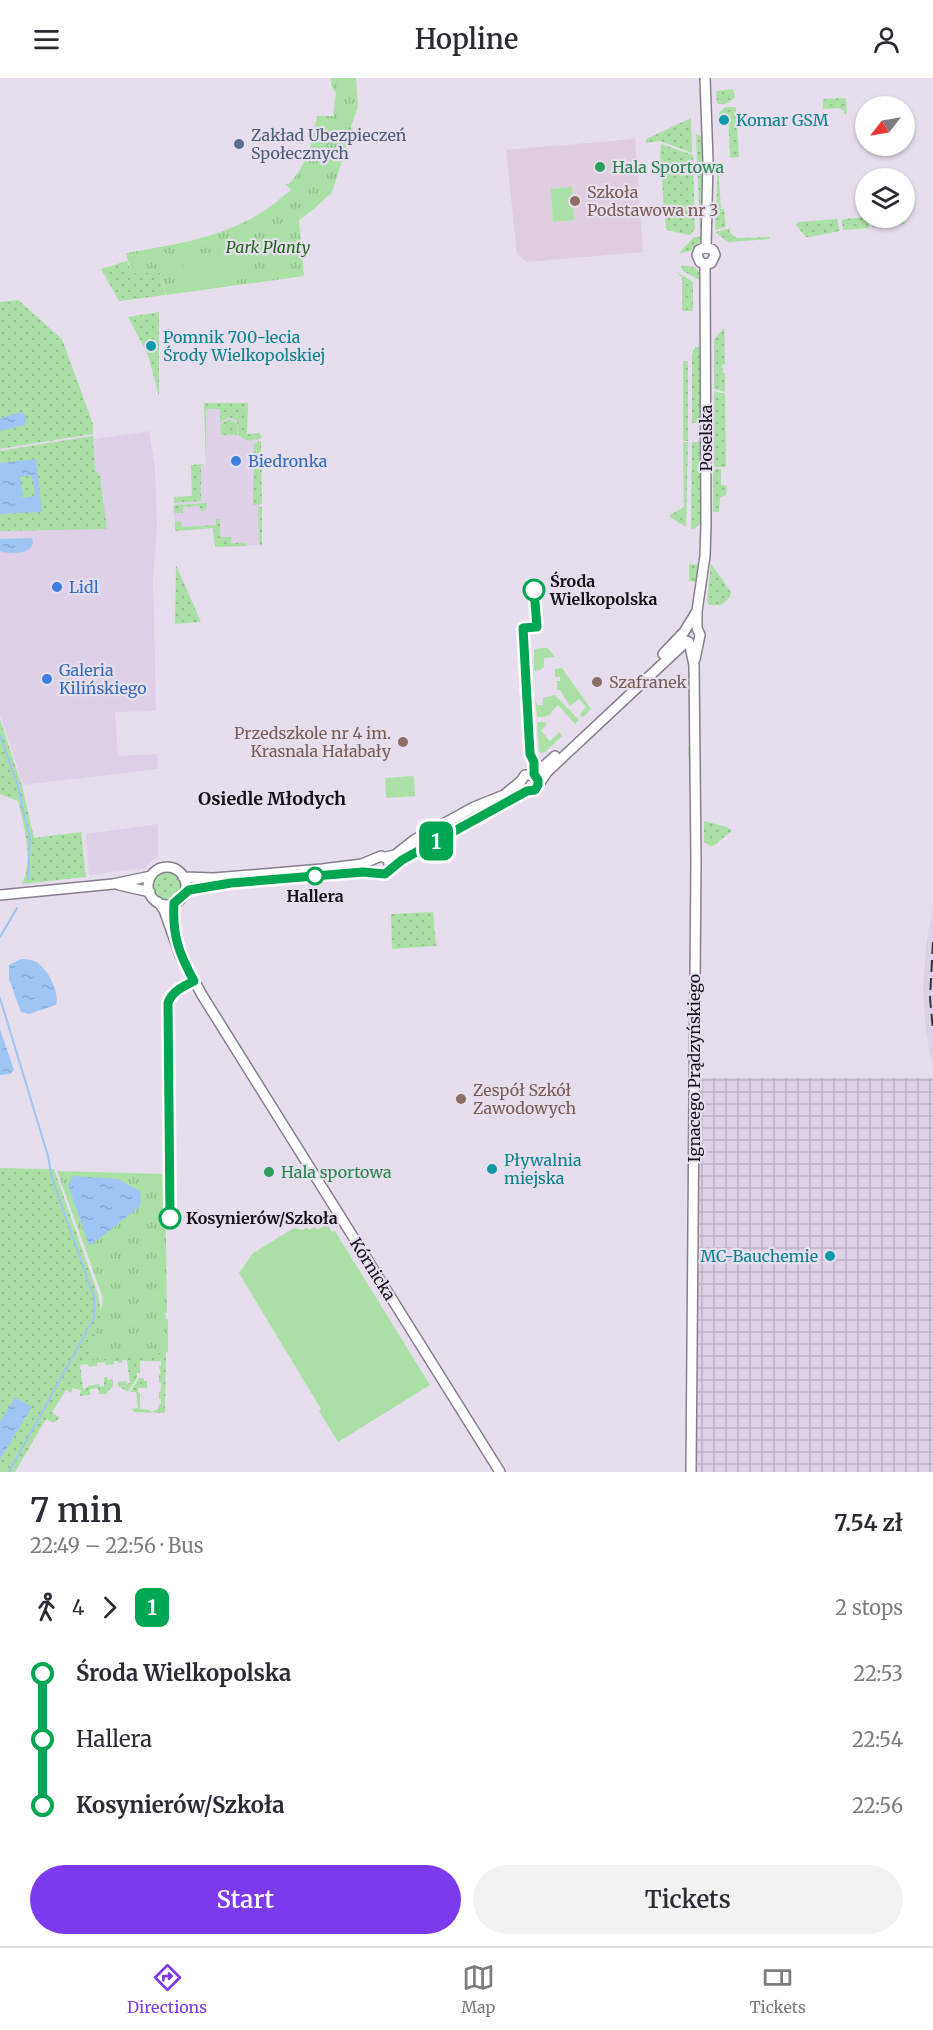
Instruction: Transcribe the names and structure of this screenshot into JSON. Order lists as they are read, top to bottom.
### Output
{
  "streets": {
    "street": ["Poselska", "Ignacego Prądzyńskiego", "Kórnicka"]
  },
  "crossings": [
    ["Poselska", "Ignacego Prądzyńskiego"]
  ],
  "districts": ["Osiedle Młodych"],
  "parks": ["Park Planty"],
  "places": [
    "Komar GSM",
    "Zakład Ubezpieczeń Społecznych",
    "Hala Sportowa",
    "Szkoła Podstawowa nr 3",
    "Pomnik 700-lecia Środy Wielkopolskiej",
    "Biedronka",
    "Lidl",
    "Środa Wielkopolska",
    "Galeria Kilińskiego",
    "Szafranek",
    "Przedszkole nr 4 im. Krasnala Hałabały",
    "Hallera",
    "Zespół Szkół Zawodowych",
    "Pływalnia miejska",
    "Hala sportowa",
    "Kosynierów/Szkoła",
    "MC-Bauchemie"
  ],
  "lines": ["bus line 1"],
  "north": "bottom left",
  "page": {
    "header": "Hopline",
    "on_map": "1",
    "heading": ["7 min", "22:49 – 22:56 · Bus", "7.54 zł"],
    "legs": ["4", "1", "2 stops"],
    "list": [
      {
        "name": "Środa Wielkopolska",
        "value": "22:53"
      },
      {
        "name": "Hallera",
        "value": "22:54"
      },
      {
        "name": "Kosynierów/Szkoła",
        "value": "22:56"
      }
    ],
    "buttons": ["Start", "Tickets"],
    "tabs": ["Directions", "Map", "Tickets"]
  }
}
